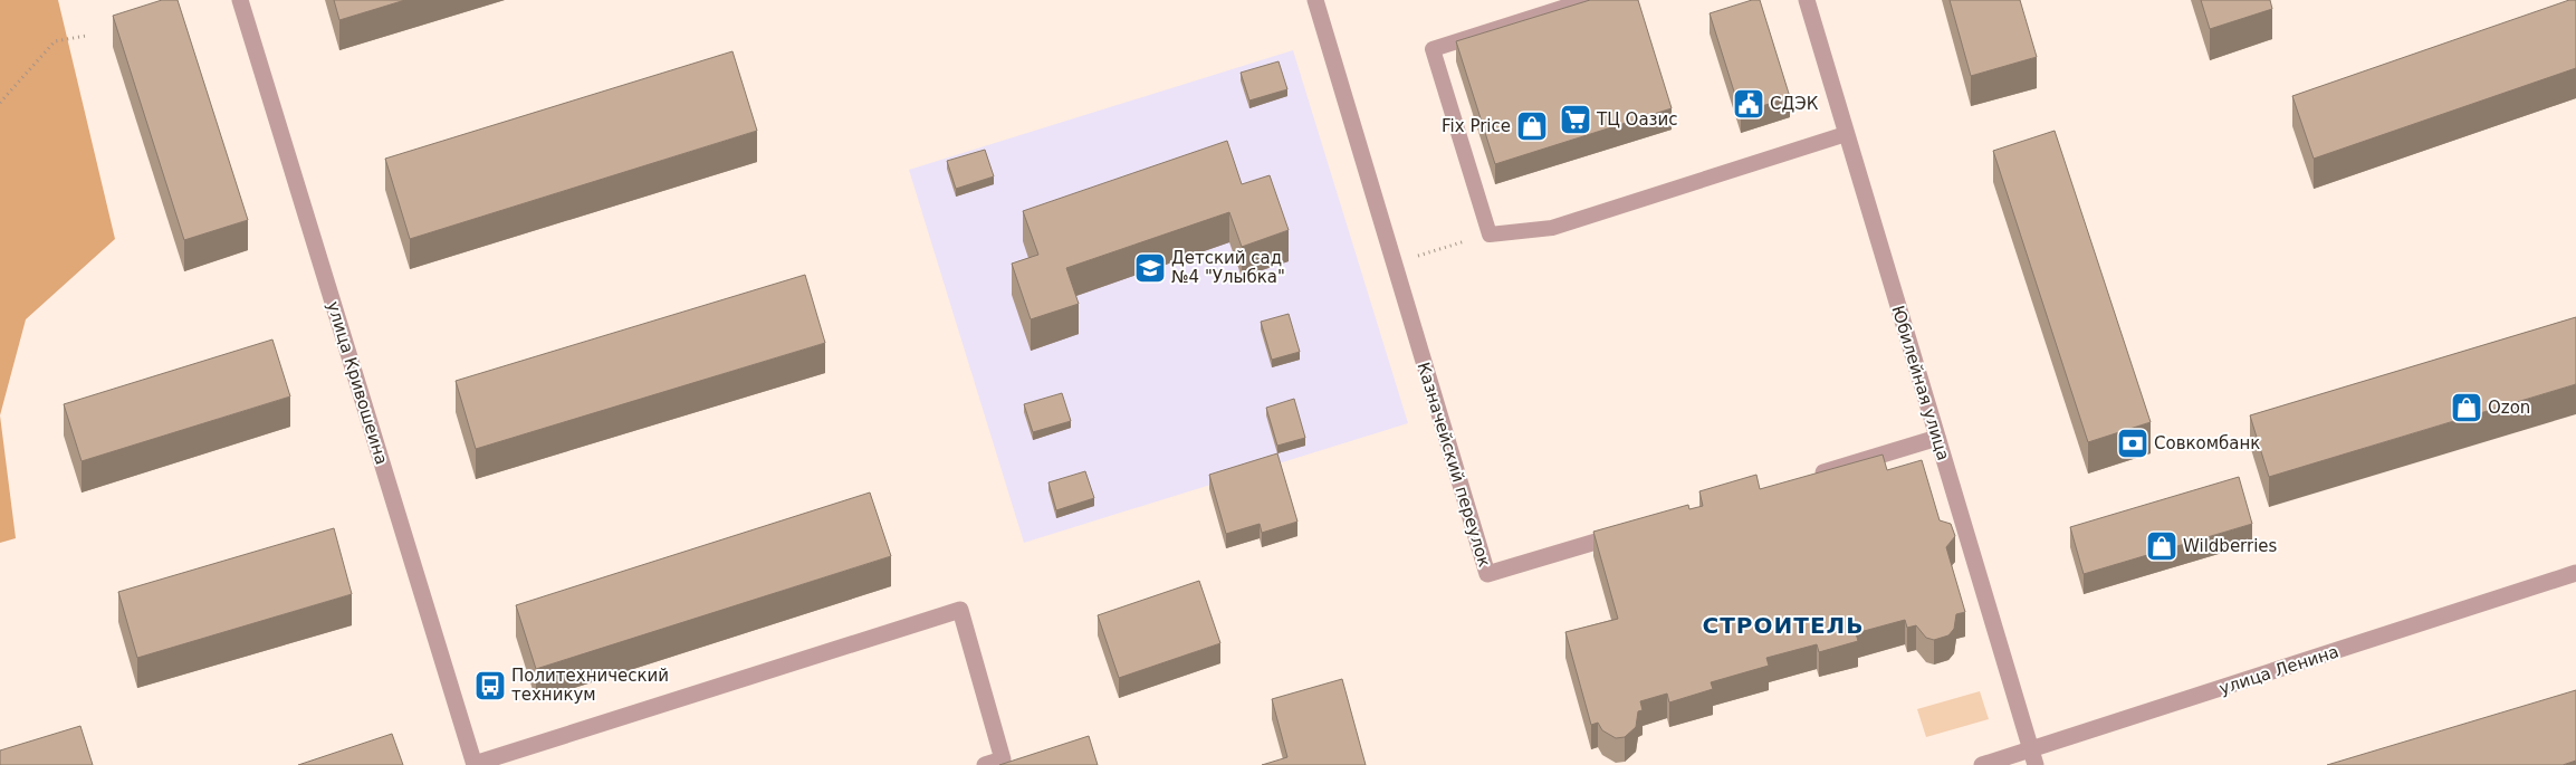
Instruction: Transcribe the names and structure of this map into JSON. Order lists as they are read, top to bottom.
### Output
{
  "streets": {
    "street": [
      "улица Кривошеина",
      "Юбилейная улица",
      "Казначейский переулок",
      "улица Ленина"
    ]
  },
  "crossings": [
    ["Юбилейная улица", "улица Ленина"]
  ],
  "districts": ["СТРОИТЕЛЬ"],
  "places": {
    "public building": ["СДЭК"],
    "supermarket": ["ТЦ Оазис"],
    "shop": ["Fix Price", "Ozon", "Wildberries"],
    "school or university": ["Детский сад №4 \"Улыбка\""],
    "bank": ["Совкомбанк"],
    "bus stop": ["Политехнический техникум"]
  }
}
